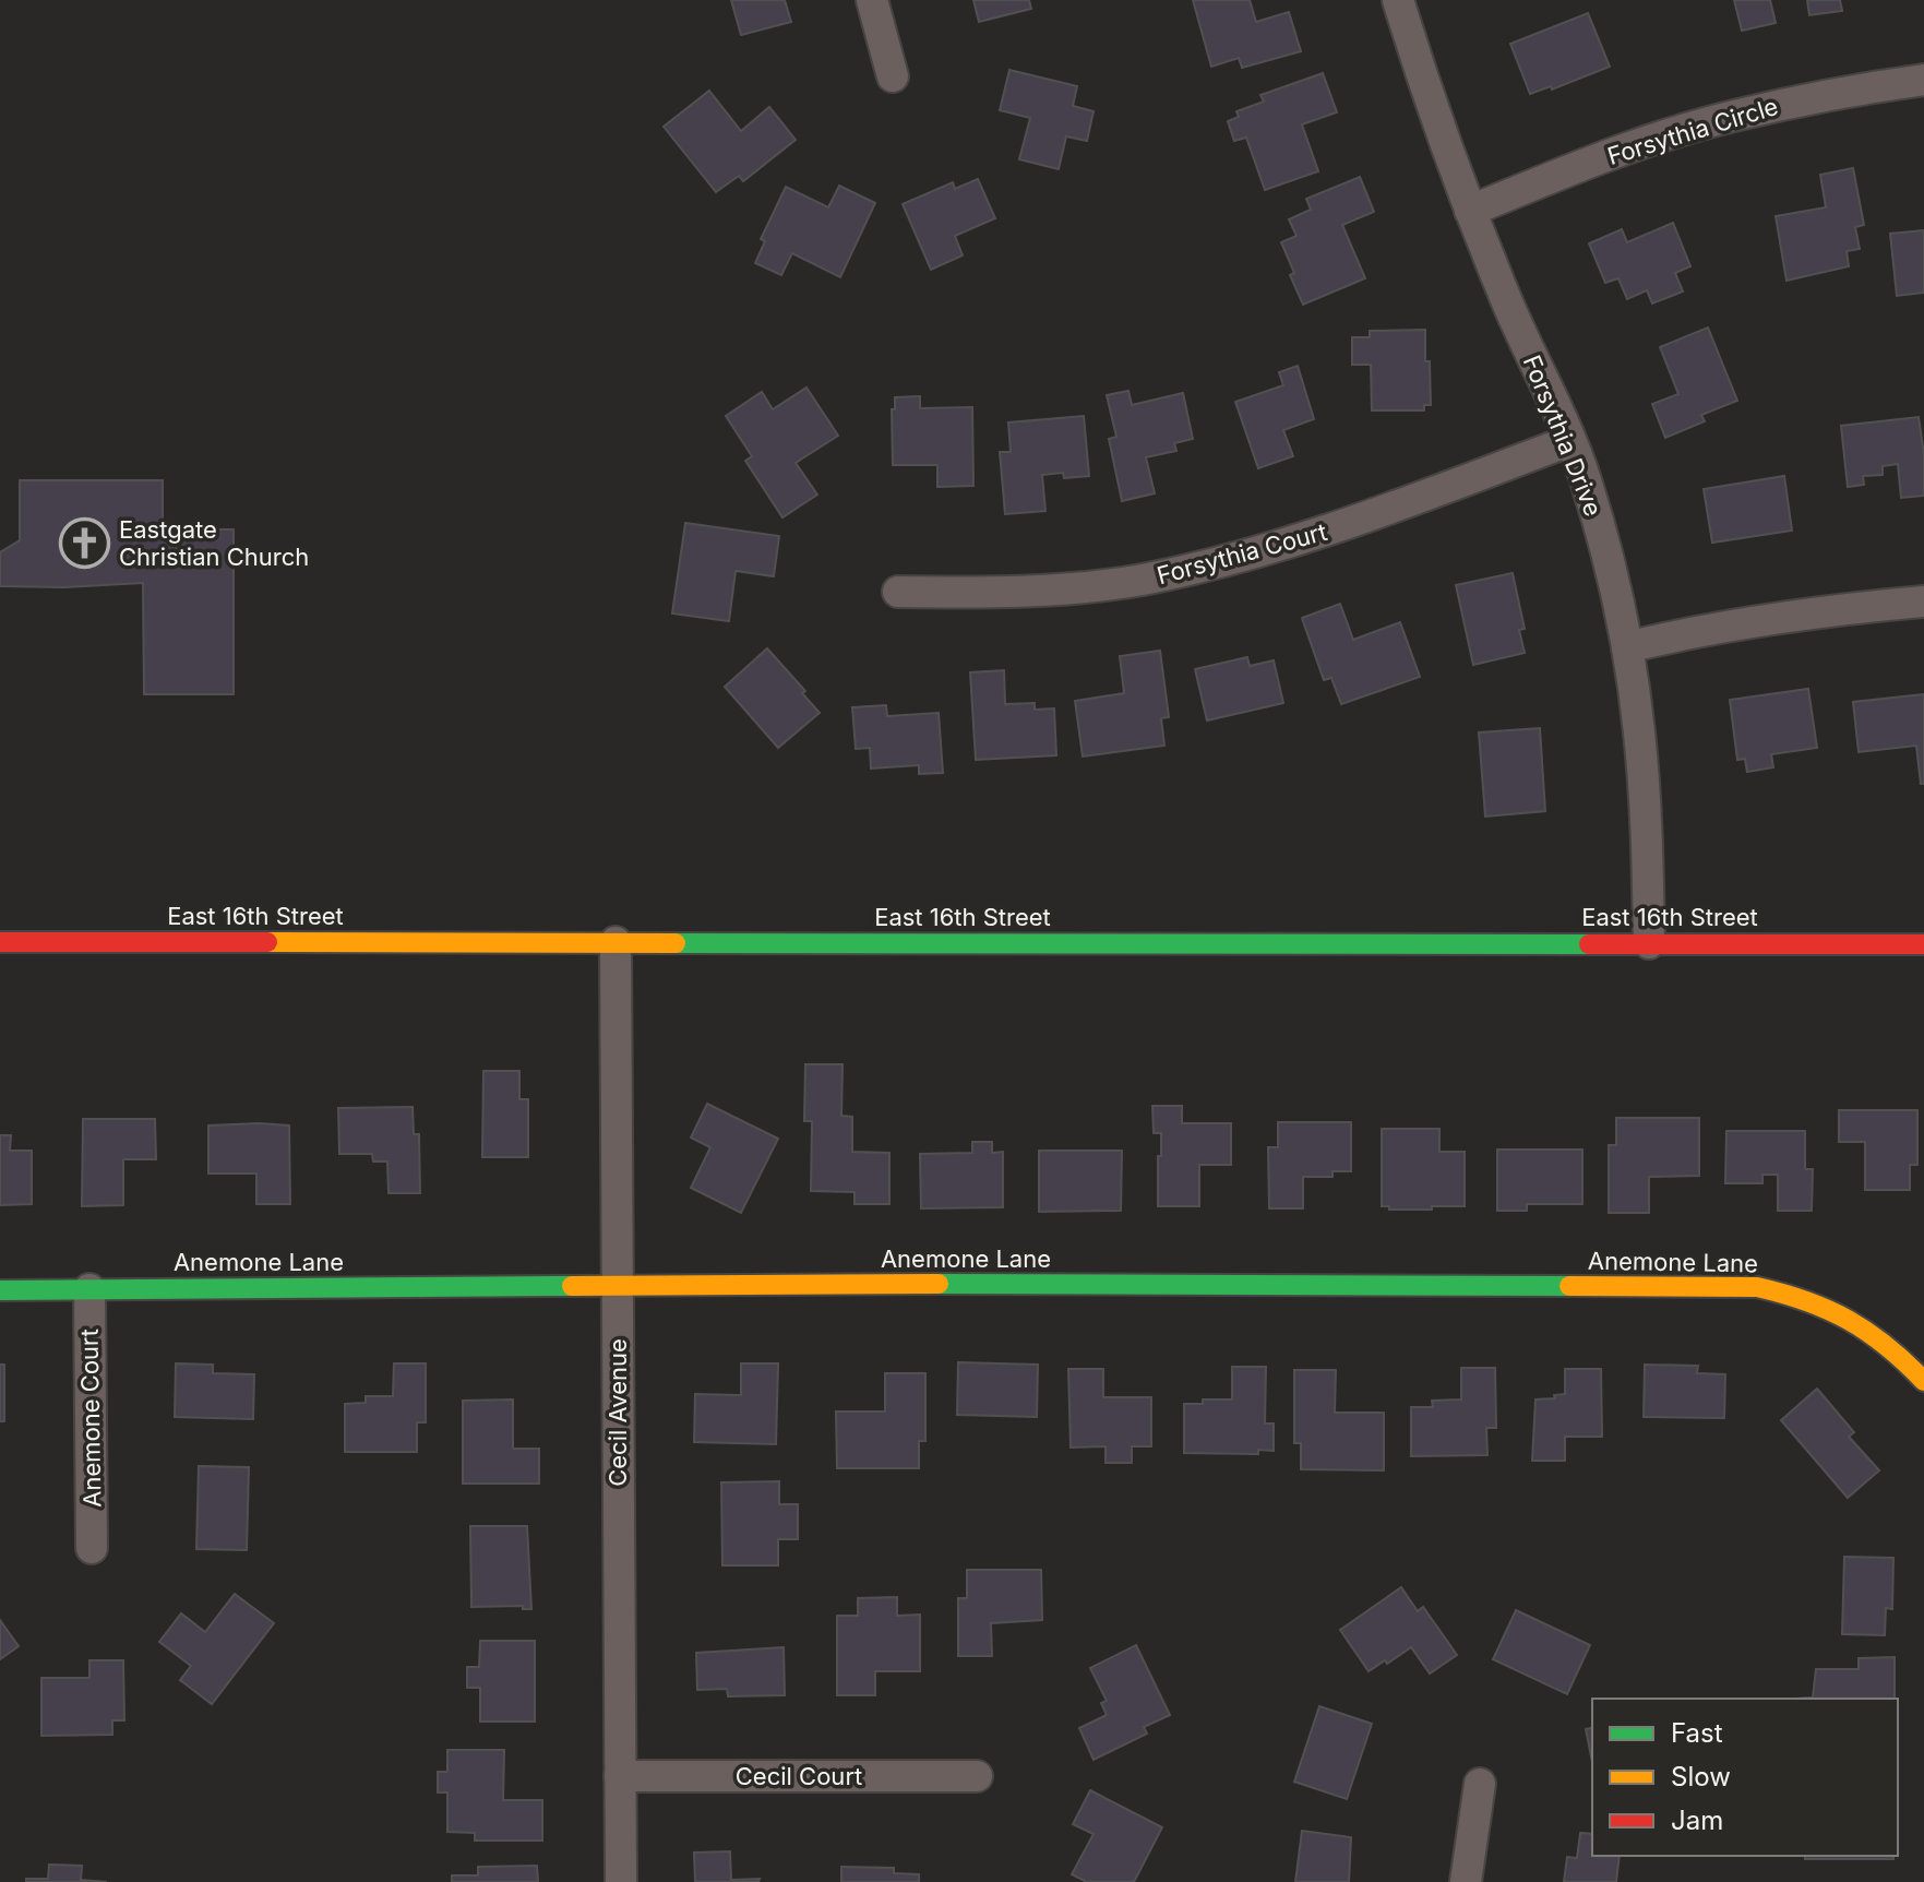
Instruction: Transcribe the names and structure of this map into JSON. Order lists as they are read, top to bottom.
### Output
{
  "streets": {
    "street": [
      "Forsythia Circle",
      "Forsythia Drive",
      "Forsythia Court",
      "East 16th Street",
      "Anemone Lane",
      "Cecil Avenue",
      "Anemone Court",
      "Cecil Court"
    ]
  },
  "crossings": [
    ["Forsythia Circle", "Forsythia Drive"],
    ["Forsythia Drive", "Forsythia Court"],
    ["Forsythia Drive", "East 16th Street"],
    ["East 16th Street", "Cecil Avenue"],
    ["Anemone Lane", "Cecil Avenue"],
    ["Anemone Lane", "Anemone Court"],
    ["Cecil Avenue", "Cecil Court"]
  ],
  "places": {
    "church": ["Eastgate Christian Church"]
  },
  "legend": ["Fast", "Slow", "Jam"]
}
